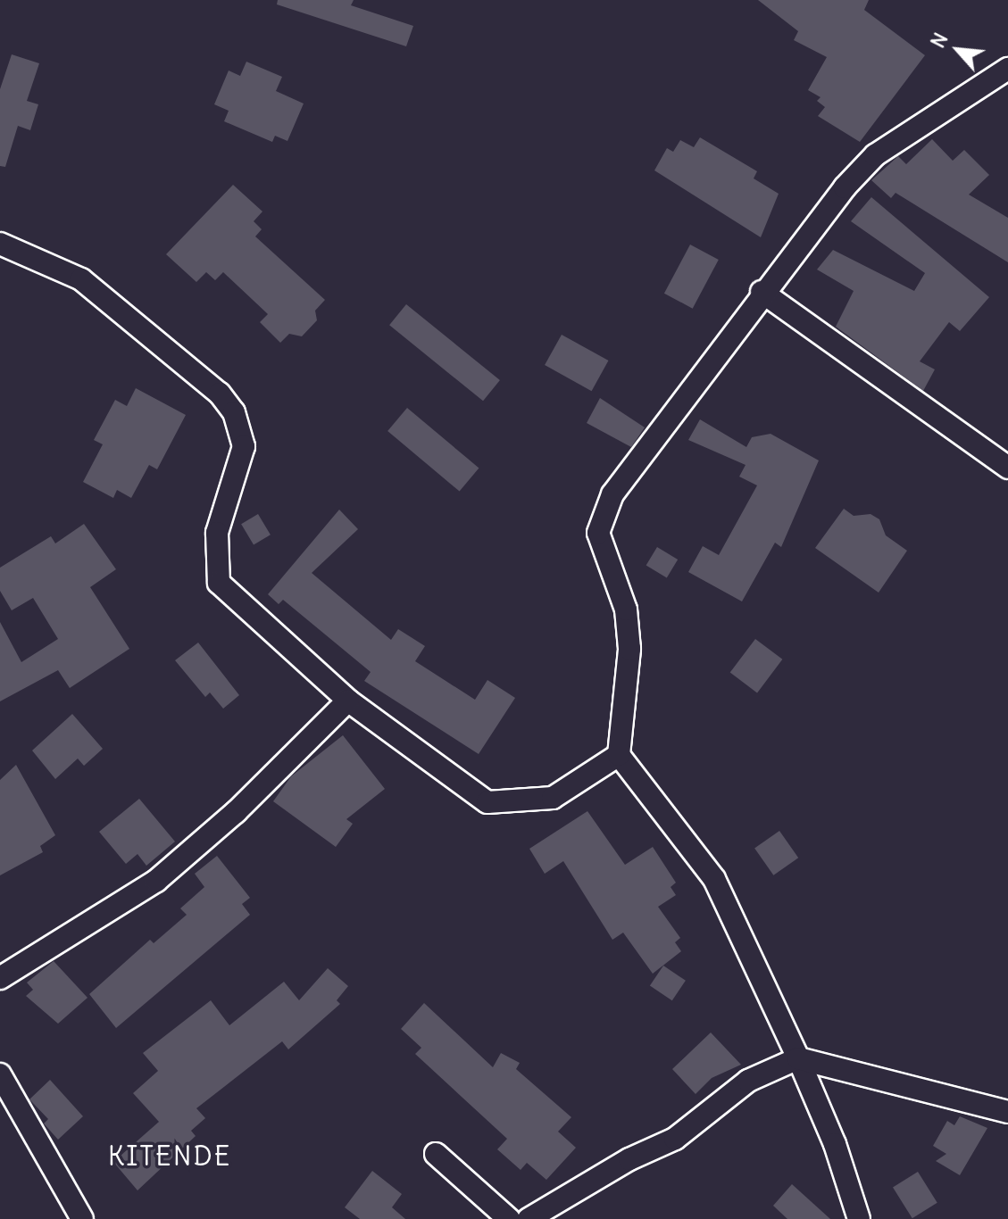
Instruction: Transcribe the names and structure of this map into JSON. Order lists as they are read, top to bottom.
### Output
{
  "districts": ["KITENDE"],
  "north": "top left"
}
